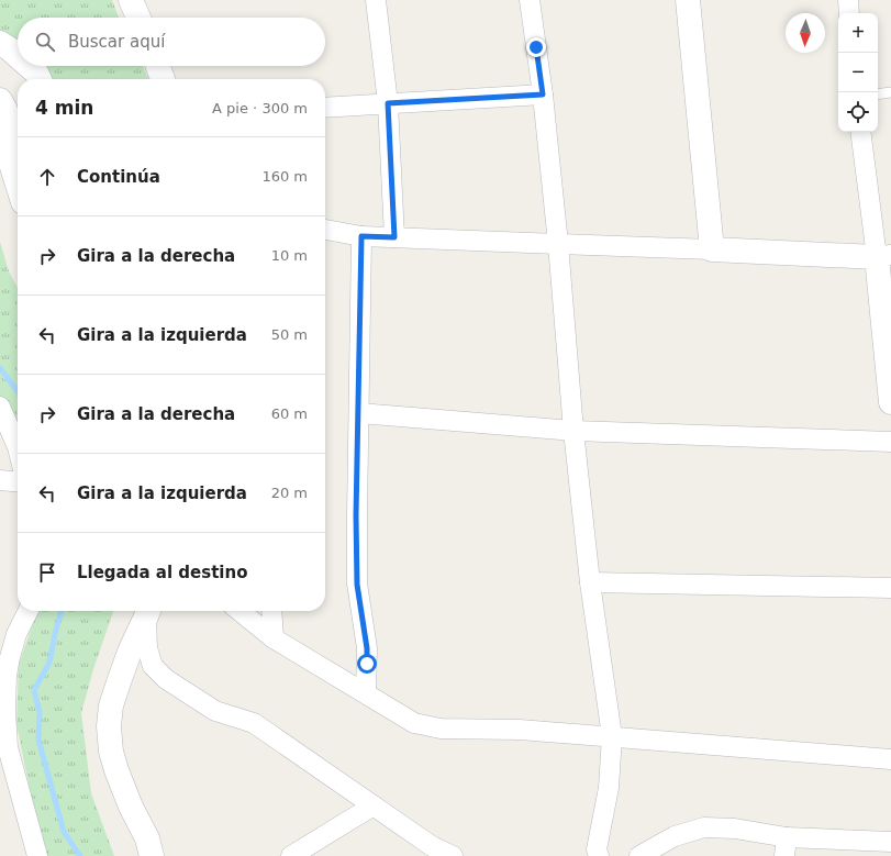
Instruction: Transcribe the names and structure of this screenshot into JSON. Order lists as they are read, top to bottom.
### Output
{
  "north": "bottom",
  "page": {
    "map_buttons": ["+", "−"],
    "search": "Buscar aquí",
    "heading": ["4 min", "A pie · 300 m"],
    "list": [
      ["Continúa", "160 m"],
      ["Gira a la derecha", "10 m"],
      ["Gira a la izquierda", "50 m"],
      ["Gira a la derecha", "60 m"],
      ["Gira a la izquierda", "20 m"],
      "Llegada al destino"
    ]
  }
}
